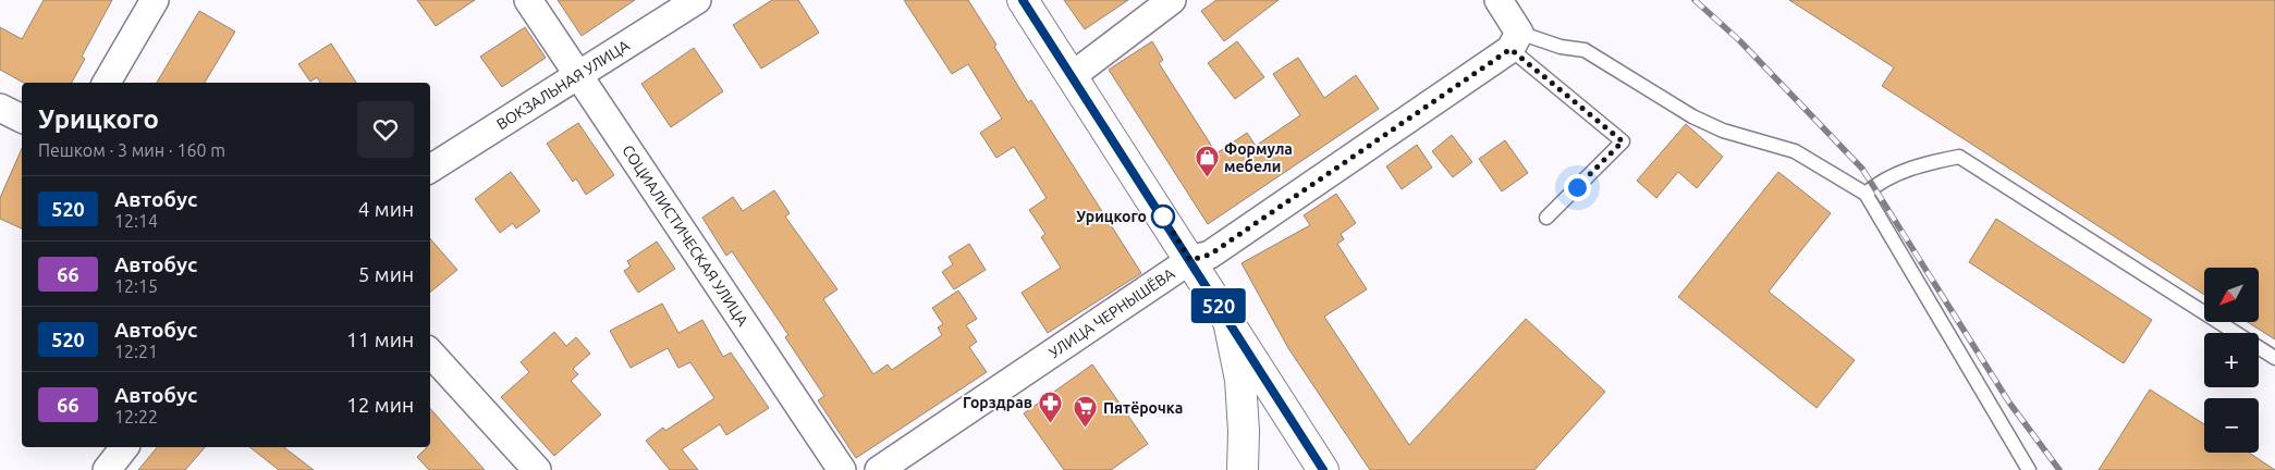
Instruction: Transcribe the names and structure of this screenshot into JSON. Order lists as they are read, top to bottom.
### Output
{
  "streets": {
    "street": ["ВОКЗАЛЬНАЯ УЛИЦА", "СОЦИАЛИСТИЧЕСКАЯ УЛИЦА", "УЛИЦА ЧЕРНЫШЁВА"]
  },
  "crossings": [
    ["ВОКЗАЛЬНАЯ УЛИЦА", "СОЦИАЛИСТИЧЕСКАЯ УЛИЦА"]
  ],
  "places": {
    "shop": ["Формула мебели"],
    "other": ["Урицкого"],
    "pharmacy": ["Горздрав"],
    "supermarket": ["Пятёрочка"]
  },
  "lines": ["bus line 520"],
  "north": "bottom left",
  "page": {
    "on_map": "520",
    "heading": ["Урицкого", "Пешком · 3 мин · 160 m"],
    "list": [
      {
        "mark": "520",
        "name": "Автобус",
        "note": "12:14",
        "value": "4 мин"
      },
      {
        "mark": "66",
        "name": "Автобус",
        "note": "12:15",
        "value": "5 мин"
      },
      {
        "mark": "520",
        "name": "Автобус",
        "note": "12:21",
        "value": "11 мин"
      },
      {
        "mark": "66",
        "name": "Автобус",
        "note": "12:22",
        "value": "12 мин"
      }
    ],
    "map_buttons": ["+", "−"]
  }
}
